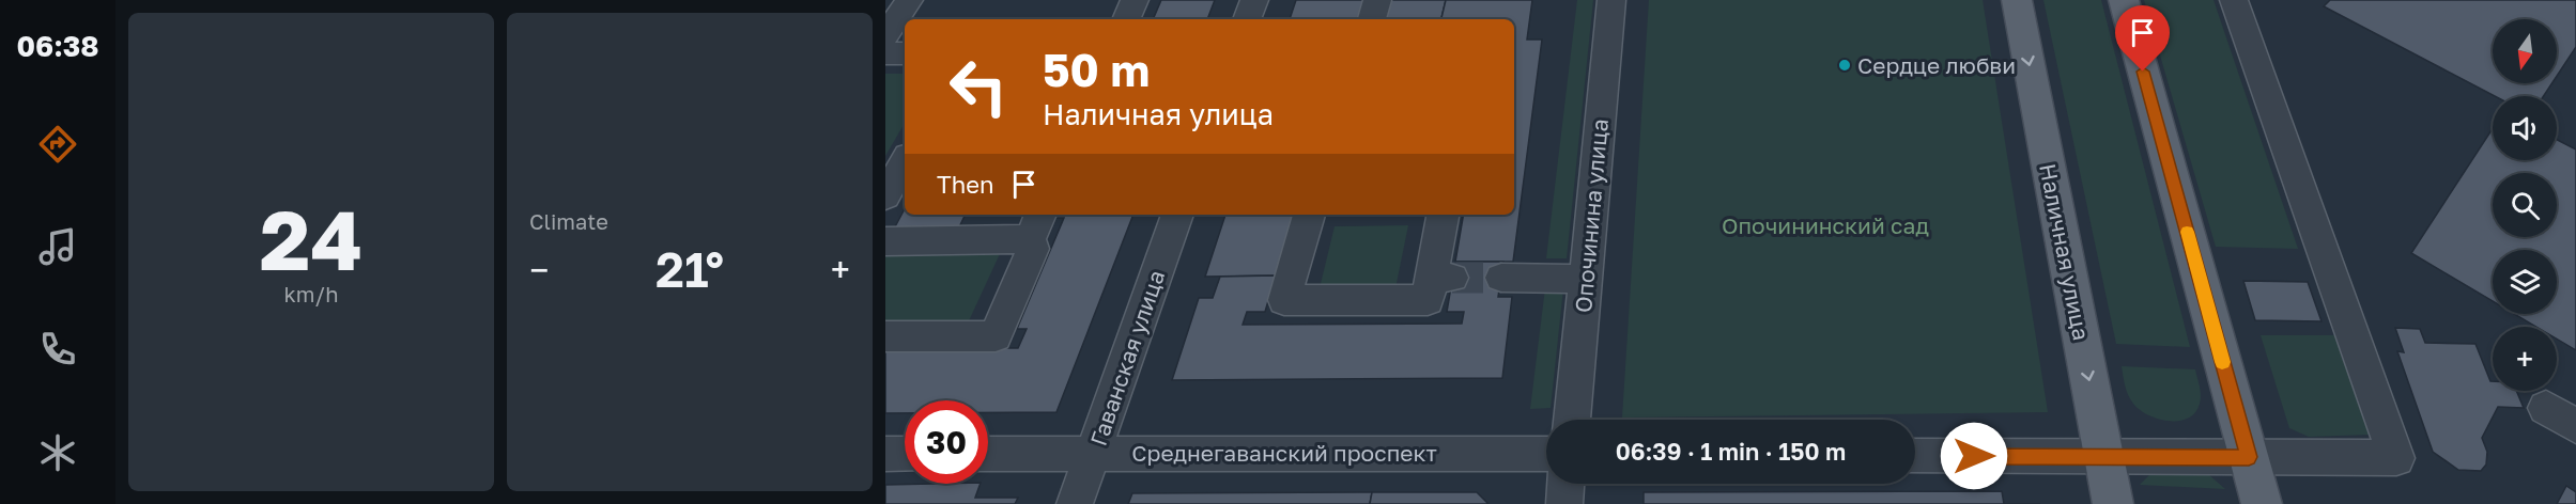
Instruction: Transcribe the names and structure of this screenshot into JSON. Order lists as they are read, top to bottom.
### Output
{
  "streets": {
    "main road": ["Наличная улица"],
    "street": ["Опочинина улица", "Гаванская улица", "Среднегаванский проспект"]
  },
  "crossings": [
    ["Гаванская улица", "Среднегаванский проспект"]
  ],
  "parks": ["Опочининский сад"],
  "places": ["Сердце любви"],
  "north": "bottom",
  "page": {
    "tabs": "06:38",
    "tile": [
      ["24", "km/h"],
      "Climate"
    ],
    "map_buttons": "+",
    "turn": ["50 m", "Наличная улица"],
    "then": "Then",
    "heat": ["−", "21°", "+"],
    "limit": "30",
    "trip": "06:39 · 1 min · 150 m"
  }
}
